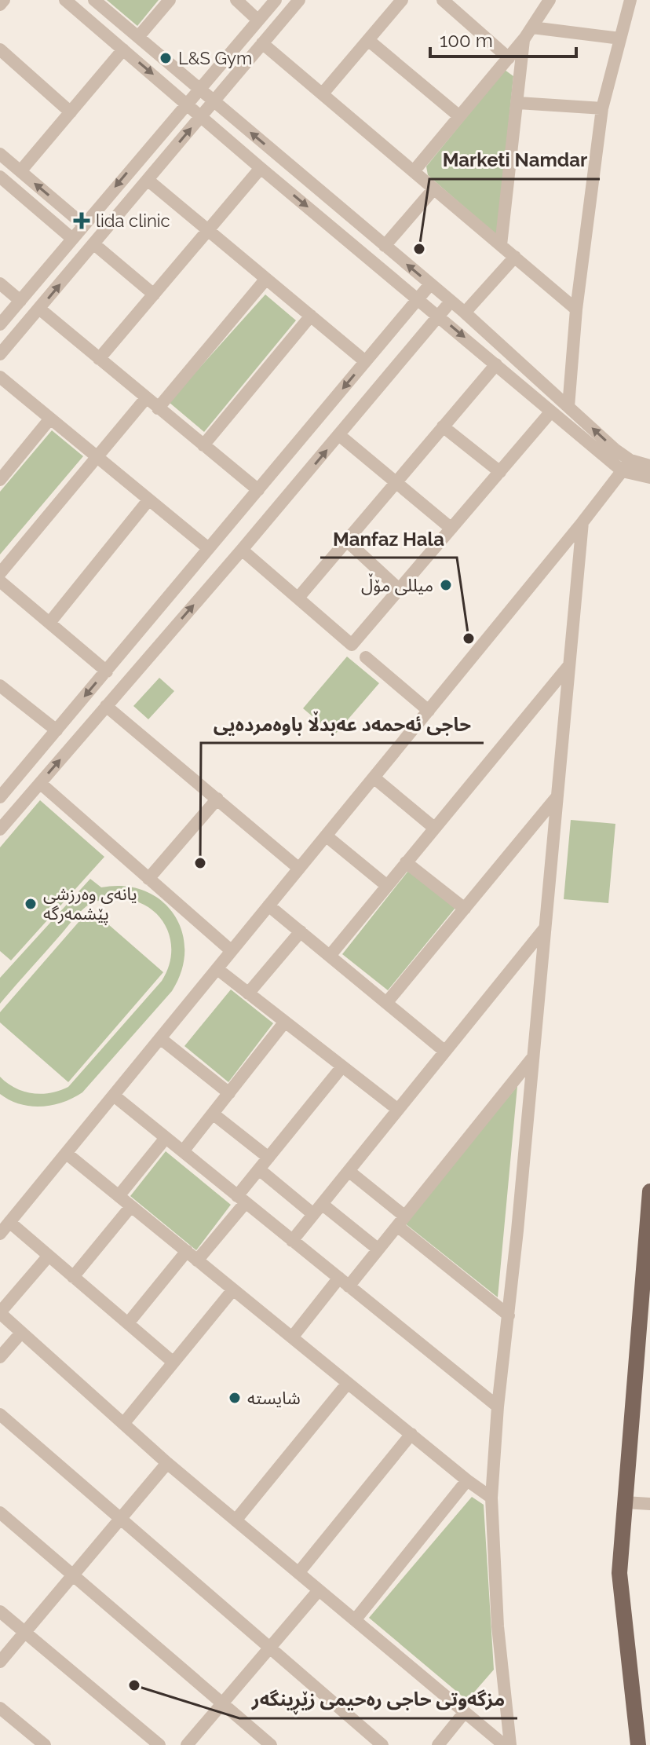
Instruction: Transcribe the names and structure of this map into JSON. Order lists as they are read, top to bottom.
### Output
{
  "places": {
    "other": [
      "L&S Gym",
      "Marketi Namdar",
      "میللی مۆڵ",
      "Manfaz Hala",
      "حاجی ئەحمەد عەبدڵا باوەمردەیی",
      "یانەی وەرزشی پێشمەرگە",
      "شایستە",
      "مزگەوتی حاجی رەحیمی زێڕینگەر"
    ],
    "health": ["lida clinic"]
  },
  "scale_bar": "100 m"
}
